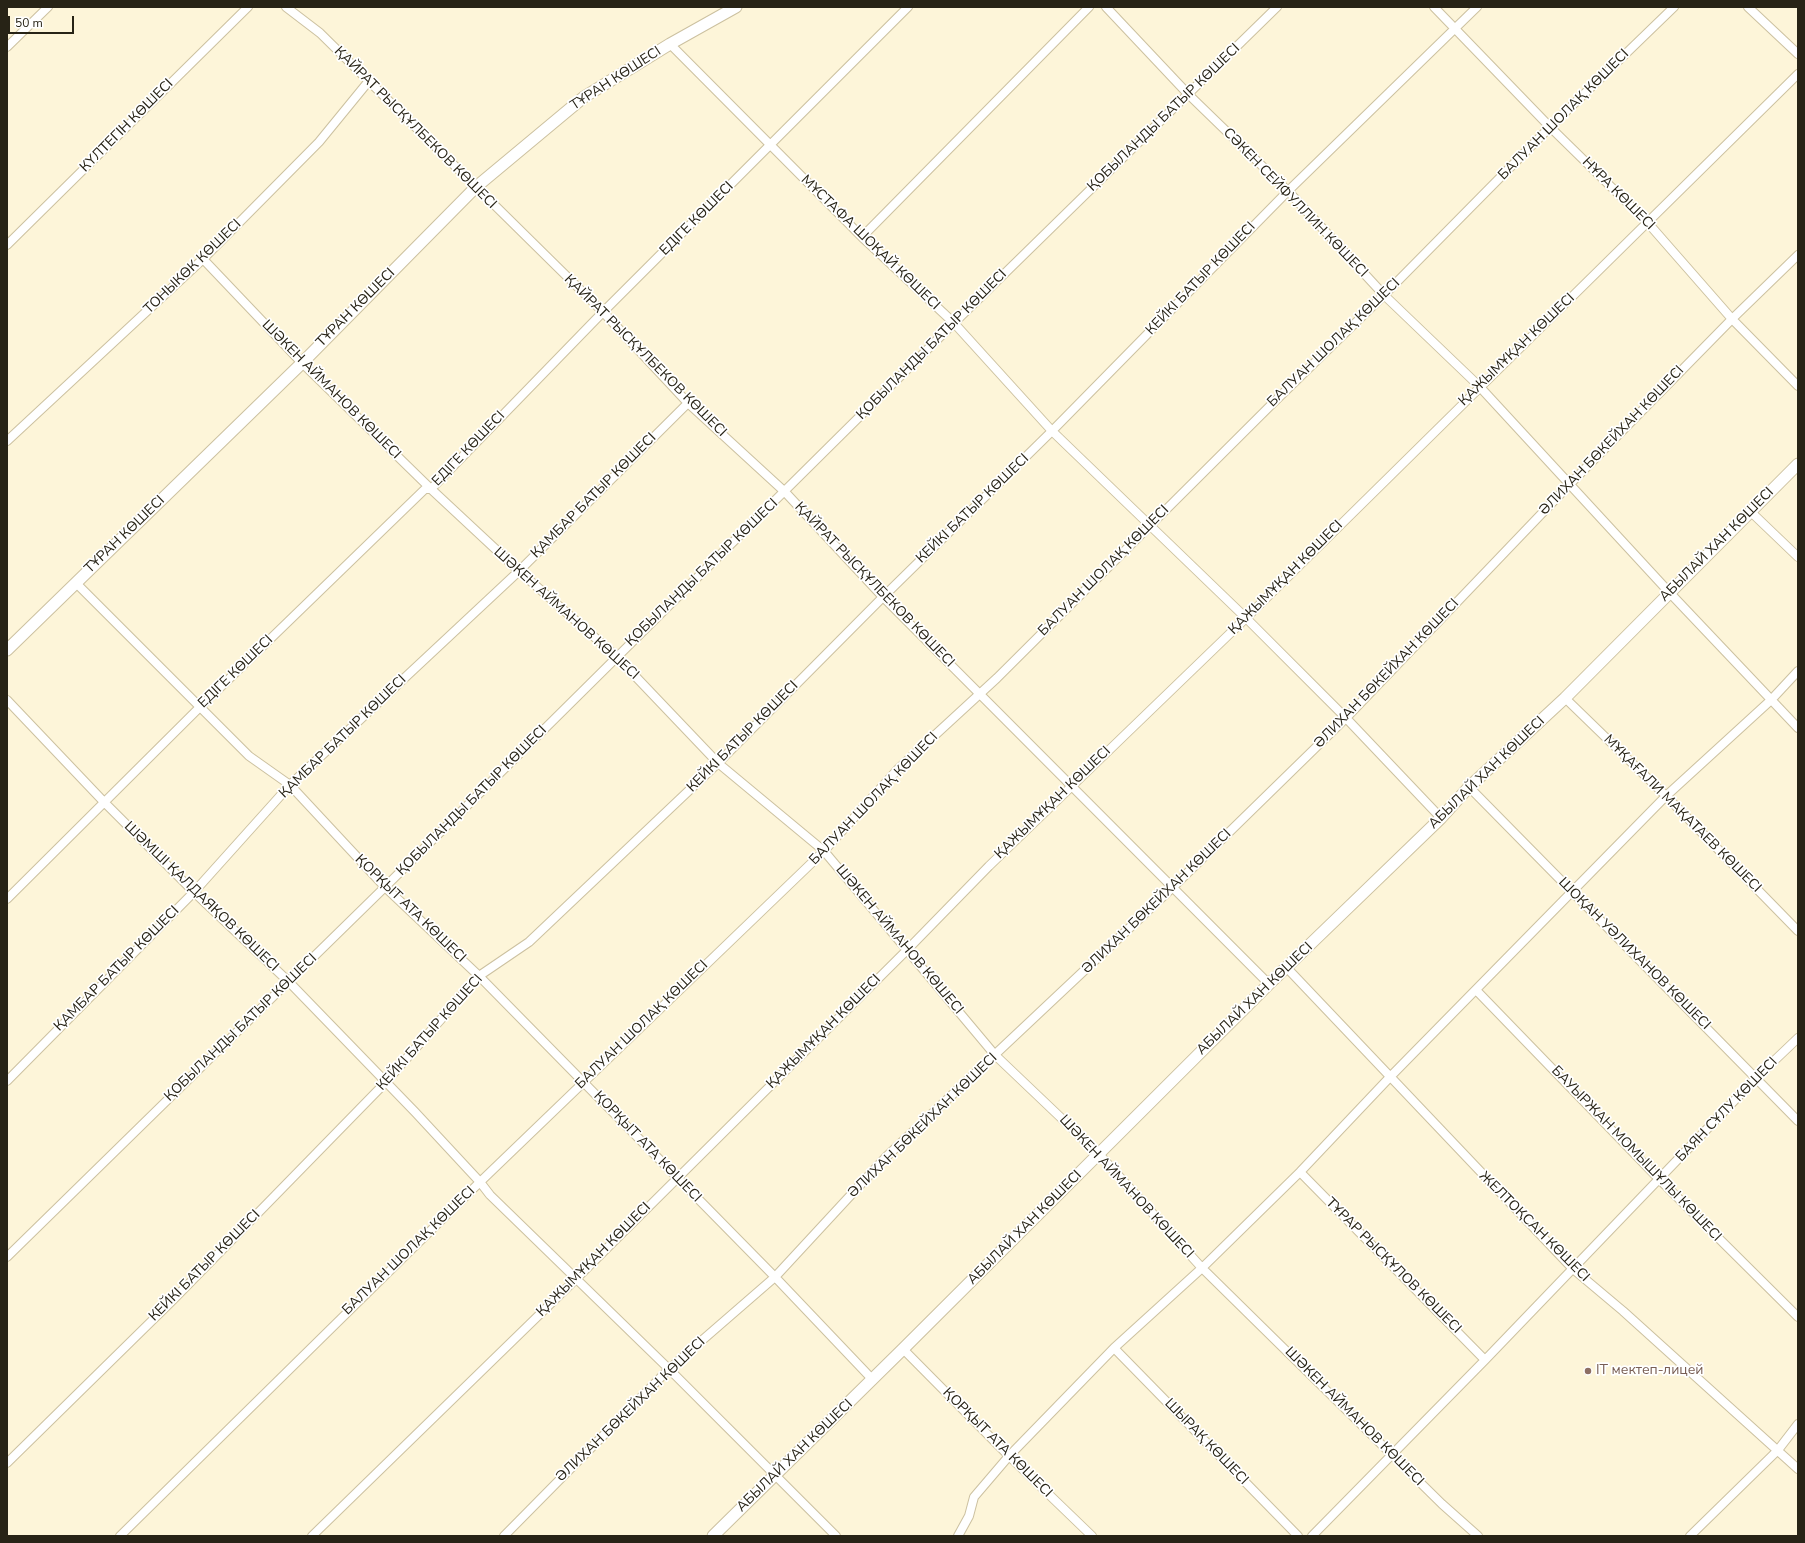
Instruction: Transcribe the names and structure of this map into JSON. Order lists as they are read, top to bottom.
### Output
{
  "streets": {
    "street": [
      "ТҰРАН КӨШЕСІ",
      "БАЛУАН ШОЛАҚ КӨШЕСІ",
      "ҚОБЫЛАНДЫ БАТЫР КӨШЕСІ",
      "КҮЛТЕГІН КӨШЕСІ",
      "ҚАЙРАТ РЫСҚҰЛБЕКОВ КӨШЕСІ",
      "НҰРА КӨШЕСІ",
      "СӘКЕН СЕЙФУЛЛИН КӨШЕСІ",
      "ЕДІГЕ КӨШЕСІ",
      "МҰСТАФА ШОҚАЙ КӨШЕСІ",
      "ТОНЫКӨК КӨШЕСІ",
      "КЕЙКІ БАТЫР КӨШЕСІ",
      "ҚАЖЫМҰҚАН КӨШЕСІ",
      "ШӘКЕН АЙМАНОВ КӨШЕСІ",
      "ӘЛИХАН БӨКЕЙХАН КӨШЕСІ",
      "ҚАМБАР БАТЫР КӨШЕСІ",
      "АБЫЛАЙ ХАН КӨШЕСІ",
      "МҰҚАҒАЛИ МАҚАТАЕВ КӨШЕСІ",
      "ШӘМШІ ҚАЛДАЯҚОВ КӨШЕСІ",
      "ҚОРҚЫТ АТА КӨШЕСІ",
      "ШОҚАН УӘЛИХАНОВ КӨШЕСІ",
      "БАЯН СҰЛУ КӨШЕСІ",
      "БАУЫРЖАН МОМЫШҰЛЫ КӨШЕСІ",
      "ЖЕЛТОҚСАН КӨШЕСІ",
      "ТҰРАР РЫСҚҰЛОВ КӨШЕСІ",
      "ШЫРАҚ КӨШЕСІ"
    ]
  },
  "crossings": [
    ["ТҰРАН КӨШЕСІ", "ҚАЙРАТ РЫСҚҰЛБЕКОВ КӨШЕСІ"],
    ["ТҰРАН КӨШЕСІ", "МҰСТАФА ШОҚАЙ КӨШЕСІ"],
    ["ТҰРАН КӨШЕСІ", "ШӘКЕН АЙМАНОВ КӨШЕСІ"],
    ["ТҰРАН КӨШЕСІ", "ҚОРҚЫТ АТА КӨШЕСІ"],
    ["БАЛУАН ШОЛАҚ КӨШЕСІ", "ҚАЙРАТ РЫСҚҰЛБЕКОВ КӨШЕСІ"],
    ["БАЛУАН ШОЛАҚ КӨШЕСІ", "НҰРА КӨШЕСІ"],
    ["БАЛУАН ШОЛАҚ КӨШЕСІ", "СӘКЕН СЕЙФУЛЛИН КӨШЕСІ"],
    ["БАЛУАН ШОЛАҚ КӨШЕСІ", "МҰСТАФА ШОҚАЙ КӨШЕСІ"],
    ["БАЛУАН ШОЛАҚ КӨШЕСІ", "ШӘКЕН АЙМАНОВ КӨШЕСІ"],
    ["БАЛУАН ШОЛАҚ КӨШЕСІ", "ШӘМШІ ҚАЛДАЯҚОВ КӨШЕСІ"],
    ["БАЛУАН ШОЛАҚ КӨШЕСІ", "ҚОРҚЫТ АТА КӨШЕСІ"],
    ["ҚОБЫЛАНДЫ БАТЫР КӨШЕСІ", "ҚАЙРАТ РЫСҚҰЛБЕКОВ КӨШЕСІ"],
    ["ҚОБЫЛАНДЫ БАТЫР КӨШЕСІ", "СӘКЕН СЕЙФУЛЛИН КӨШЕСІ"],
    ["ҚОБЫЛАНДЫ БАТЫР КӨШЕСІ", "МҰСТАФА ШОҚАЙ КӨШЕСІ"],
    ["ҚОБЫЛАНДЫ БАТЫР КӨШЕСІ", "ШӘКЕН АЙМАНОВ КӨШЕСІ"],
    ["ҚОБЫЛАНДЫ БАТЫР КӨШЕСІ", "ШӘМШІ ҚАЛДАЯҚОВ КӨШЕСІ"],
    ["ҚОБЫЛАНДЫ БАТЫР КӨШЕСІ", "ҚОРҚЫТ АТА КӨШЕСІ"],
    ["ҚАЙРАТ РЫСҚҰЛБЕКОВ КӨШЕСІ", "ЕДІГЕ КӨШЕСІ"],
    ["ҚАЙРАТ РЫСҚҰЛБЕКОВ КӨШЕСІ", "ТОНЫКӨК КӨШЕСІ"],
    ["ҚАЙРАТ РЫСҚҰЛБЕКОВ КӨШЕСІ", "КЕЙКІ БАТЫР КӨШЕСІ"],
    ["ҚАЙРАТ РЫСҚҰЛБЕКОВ КӨШЕСІ", "ҚАЖЫМҰҚАН КӨШЕСІ"],
    ["ҚАЙРАТ РЫСҚҰЛБЕКОВ КӨШЕСІ", "ӘЛИХАН БӨКЕЙХАН КӨШЕСІ"],
    ["ҚАЙРАТ РЫСҚҰЛБЕКОВ КӨШЕСІ", "ҚАМБАР БАТЫР КӨШЕСІ"],
    ["ҚАЙРАТ РЫСҚҰЛБЕКОВ КӨШЕСІ", "АБЫЛАЙ ХАН КӨШЕСІ"],
    ["НҰРА КӨШЕСІ", "КЕЙКІ БАТЫР КӨШЕСІ"],
    ["НҰРА КӨШЕСІ", "ҚАЖЫМҰҚАН КӨШЕСІ"],
    ["НҰРА КӨШЕСІ", "ӘЛИХАН БӨКЕЙХАН КӨШЕСІ"],
    ["СӘКЕН СЕЙФУЛЛИН КӨШЕСІ", "КЕЙКІ БАТЫР КӨШЕСІ"],
    ["СӘКЕН СЕЙФУЛЛИН КӨШЕСІ", "ҚАЖЫМҰҚАН КӨШЕСІ"],
    ["СӘКЕН СЕЙФУЛЛИН КӨШЕСІ", "ӘЛИХАН БӨКЕЙХАН КӨШЕСІ"],
    ["СӘКЕН СЕЙФУЛЛИН КӨШЕСІ", "АБЫЛАЙ ХАН КӨШЕСІ"],
    ["ЕДІГЕ КӨШЕСІ", "МҰСТАФА ШОҚАЙ КӨШЕСІ"],
    ["ЕДІГЕ КӨШЕСІ", "ШӘКЕН АЙМАНОВ КӨШЕСІ"],
    ["ЕДІГЕ КӨШЕСІ", "ШӘМШІ ҚАЛДАЯҚОВ КӨШЕСІ"],
    ["ЕДІГЕ КӨШЕСІ", "ҚОРҚЫТ АТА КӨШЕСІ"],
    ["МҰСТАФА ШОҚАЙ КӨШЕСІ", "КЕЙКІ БАТЫР КӨШЕСІ"],
    ["МҰСТАФА ШОҚАЙ КӨШЕСІ", "ҚАЖЫМҰҚАН КӨШЕСІ"],
    ["МҰСТАФА ШОҚАЙ КӨШЕСІ", "ӘЛИХАН БӨКЕЙХАН КӨШЕСІ"],
    ["МҰСТАФА ШОҚАЙ КӨШЕСІ", "АБЫЛАЙ ХАН КӨШЕСІ"],
    ["ТОНЫКӨК КӨШЕСІ", "ШӘКЕН АЙМАНОВ КӨШЕСІ"],
    ["КЕЙКІ БАТЫР КӨШЕСІ", "ШӘКЕН АЙМАНОВ КӨШЕСІ"],
    ["КЕЙКІ БАТЫР КӨШЕСІ", "ШӘМШІ ҚАЛДАЯҚОВ КӨШЕСІ"],
    ["КЕЙКІ БАТЫР КӨШЕСІ", "ҚОРҚЫТ АТА КӨШЕСІ"],
    ["ҚАЖЫМҰҚАН КӨШЕСІ", "ШӘКЕН АЙМАНОВ КӨШЕСІ"],
    ["ҚАЖЫМҰҚАН КӨШЕСІ", "ШӘМШІ ҚАЛДАЯҚОВ КӨШЕСІ"],
    ["ҚАЖЫМҰҚАН КӨШЕСІ", "ҚОРҚЫТ АТА КӨШЕСІ"],
    ["ШӘКЕН АЙМАНОВ КӨШЕСІ", "ӘЛИХАН БӨКЕЙХАН КӨШЕСІ"],
    ["ШӘКЕН АЙМАНОВ КӨШЕСІ", "ҚАМБАР БАТЫР КӨШЕСІ"],
    ["ШӘКЕН АЙМАНОВ КӨШЕСІ", "АБЫЛАЙ ХАН КӨШЕСІ"],
    ["ШӘКЕН АЙМАНОВ КӨШЕСІ", "БАЯН СҰЛУ КӨШЕСІ"],
    ["ӘЛИХАН БӨКЕЙХАН КӨШЕСІ", "ШӘМШІ ҚАЛДАЯҚОВ КӨШЕСІ"],
    ["ӘЛИХАН БӨКЕЙХАН КӨШЕСІ", "ҚОРҚЫТ АТА КӨШЕСІ"],
    ["ҚАМБАР БАТЫР КӨШЕСІ", "ШӘМШІ ҚАЛДАЯҚОВ КӨШЕСІ"],
    ["ҚАМБАР БАТЫР КӨШЕСІ", "ҚОРҚЫТ АТА КӨШЕСІ"],
    ["АБЫЛАЙ ХАН КӨШЕСІ", "МҰҚАҒАЛИ МАҚАТАЕВ КӨШЕСІ"],
    ["АБЫЛАЙ ХАН КӨШЕСІ", "ШӘМШІ ҚАЛДАЯҚОВ КӨШЕСІ"],
    ["АБЫЛАЙ ХАН КӨШЕСІ", "ҚОРҚЫТ АТА КӨШЕСІ"],
    ["АБЫЛАЙ ХАН КӨШЕСІ", "ШОҚАН УӘЛИХАНОВ КӨШЕСІ"],
    ["АБЫЛАЙ ХАН КӨШЕСІ", "ЖЕЛТОҚСАН КӨШЕСІ"],
    ["ШОҚАН УӘЛИХАНОВ КӨШЕСІ", "БАЯН СҰЛУ КӨШЕСІ"],
    ["БАЯН СҰЛУ КӨШЕСІ", "БАУЫРЖАН МОМЫШҰЛЫ КӨШЕСІ"],
    ["БАЯН СҰЛУ КӨШЕСІ", "ЖЕЛТОҚСАН КӨШЕСІ"],
    ["БАЯН СҰЛУ КӨШЕСІ", "ТҰРАР РЫСҚҰЛОВ КӨШЕСІ"]
  ],
  "places": ["IT мектеп-лицей"],
  "scale_bar": "50 m"
}
